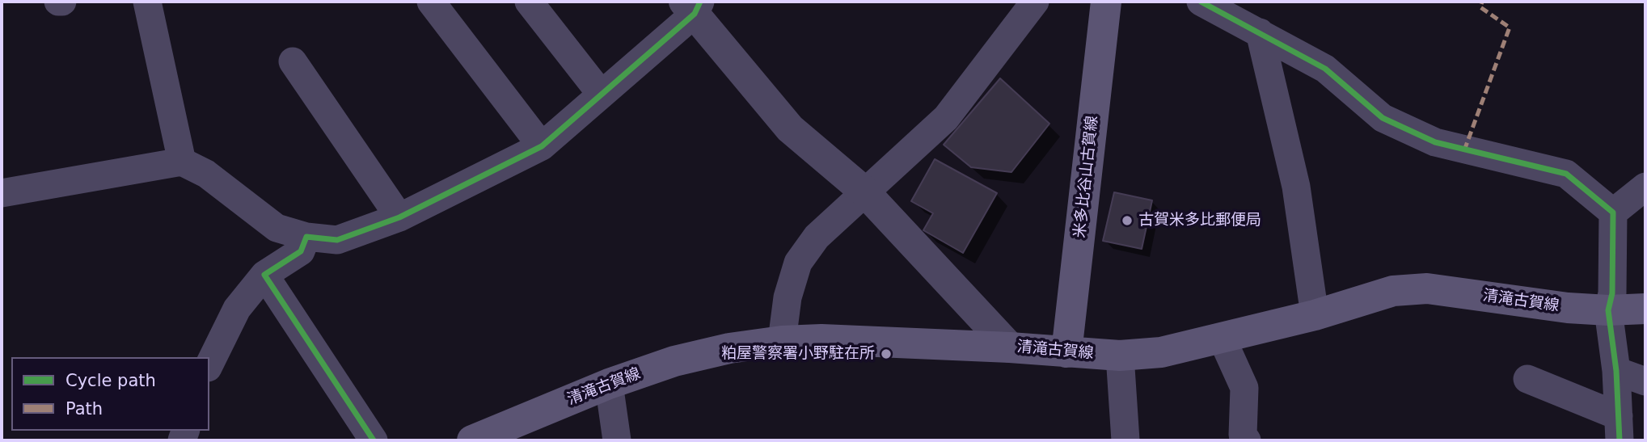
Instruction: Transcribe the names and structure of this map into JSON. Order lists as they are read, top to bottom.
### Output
{
  "streets": {
    "main road": ["米多比谷山古賀線", "清滝古賀線"]
  },
  "crossings": [
    ["米多比谷山古賀線", "清滝古賀線"]
  ],
  "places": ["古賀米多比郵便局", "粕屋警察署小野駐在所"],
  "legend": ["Cycle path", "Path"]
}
